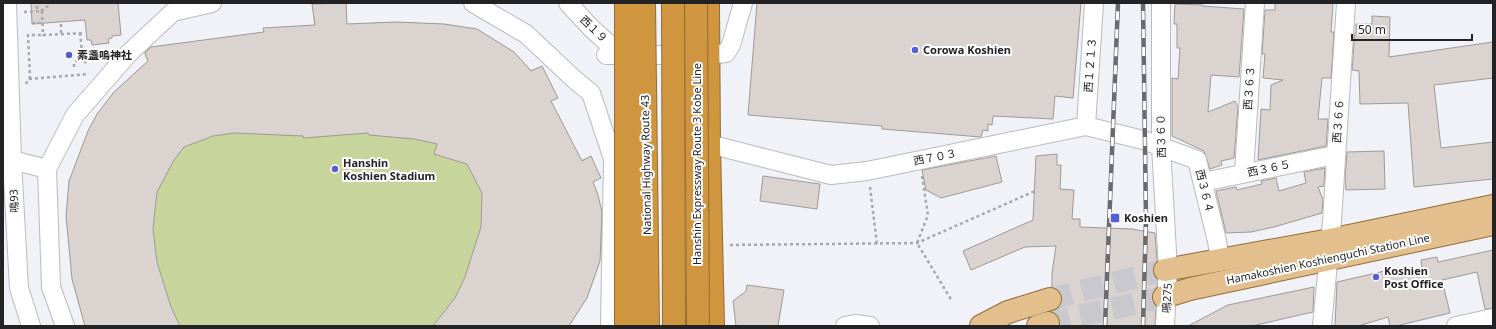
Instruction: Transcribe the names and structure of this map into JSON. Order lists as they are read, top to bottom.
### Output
{
  "streets": {
    "highway": ["Hanshin Expressway Route 3 Kobe Line", "National Highway Route 43"],
    "main road": ["Hamakoshien Koshienguchi Station Line"],
    "street": [
      "西１９",
      "西１２１３",
      "西３６３",
      "西３６６",
      "西３６０",
      "西７０３",
      "西３６５",
      "西３６４",
      "鳴93",
      "鳴275"
    ]
  },
  "crossings": [
    ["西１２１３", "西７０３"],
    ["西３６３", "西３６５"],
    ["西３６６", "西３６５"],
    ["西３６６", "Hamakoshien Koshienguchi Station Line"],
    ["西３６０", "西７０３"],
    ["西３６０", "西３６４"],
    ["西３６０", "Hamakoshien Koshienguchi Station Line"],
    ["西３６０", "鳴275"],
    ["西７０３", "西３６４"],
    ["西３６５", "西３６４"],
    ["西３６４", "Hamakoshien Koshienguchi Station Line"],
    ["Hamakoshien Koshienguchi Station Line", "鳴275"]
  ],
  "places": {
    "other": [
      "Corowa Koshien",
      "素盞嗚神社",
      "Hanshin Koshien Stadium",
      "Koshien Post Office"
    ],
    "transit": ["Koshien"]
  },
  "scale_bar": "50 m"
}
